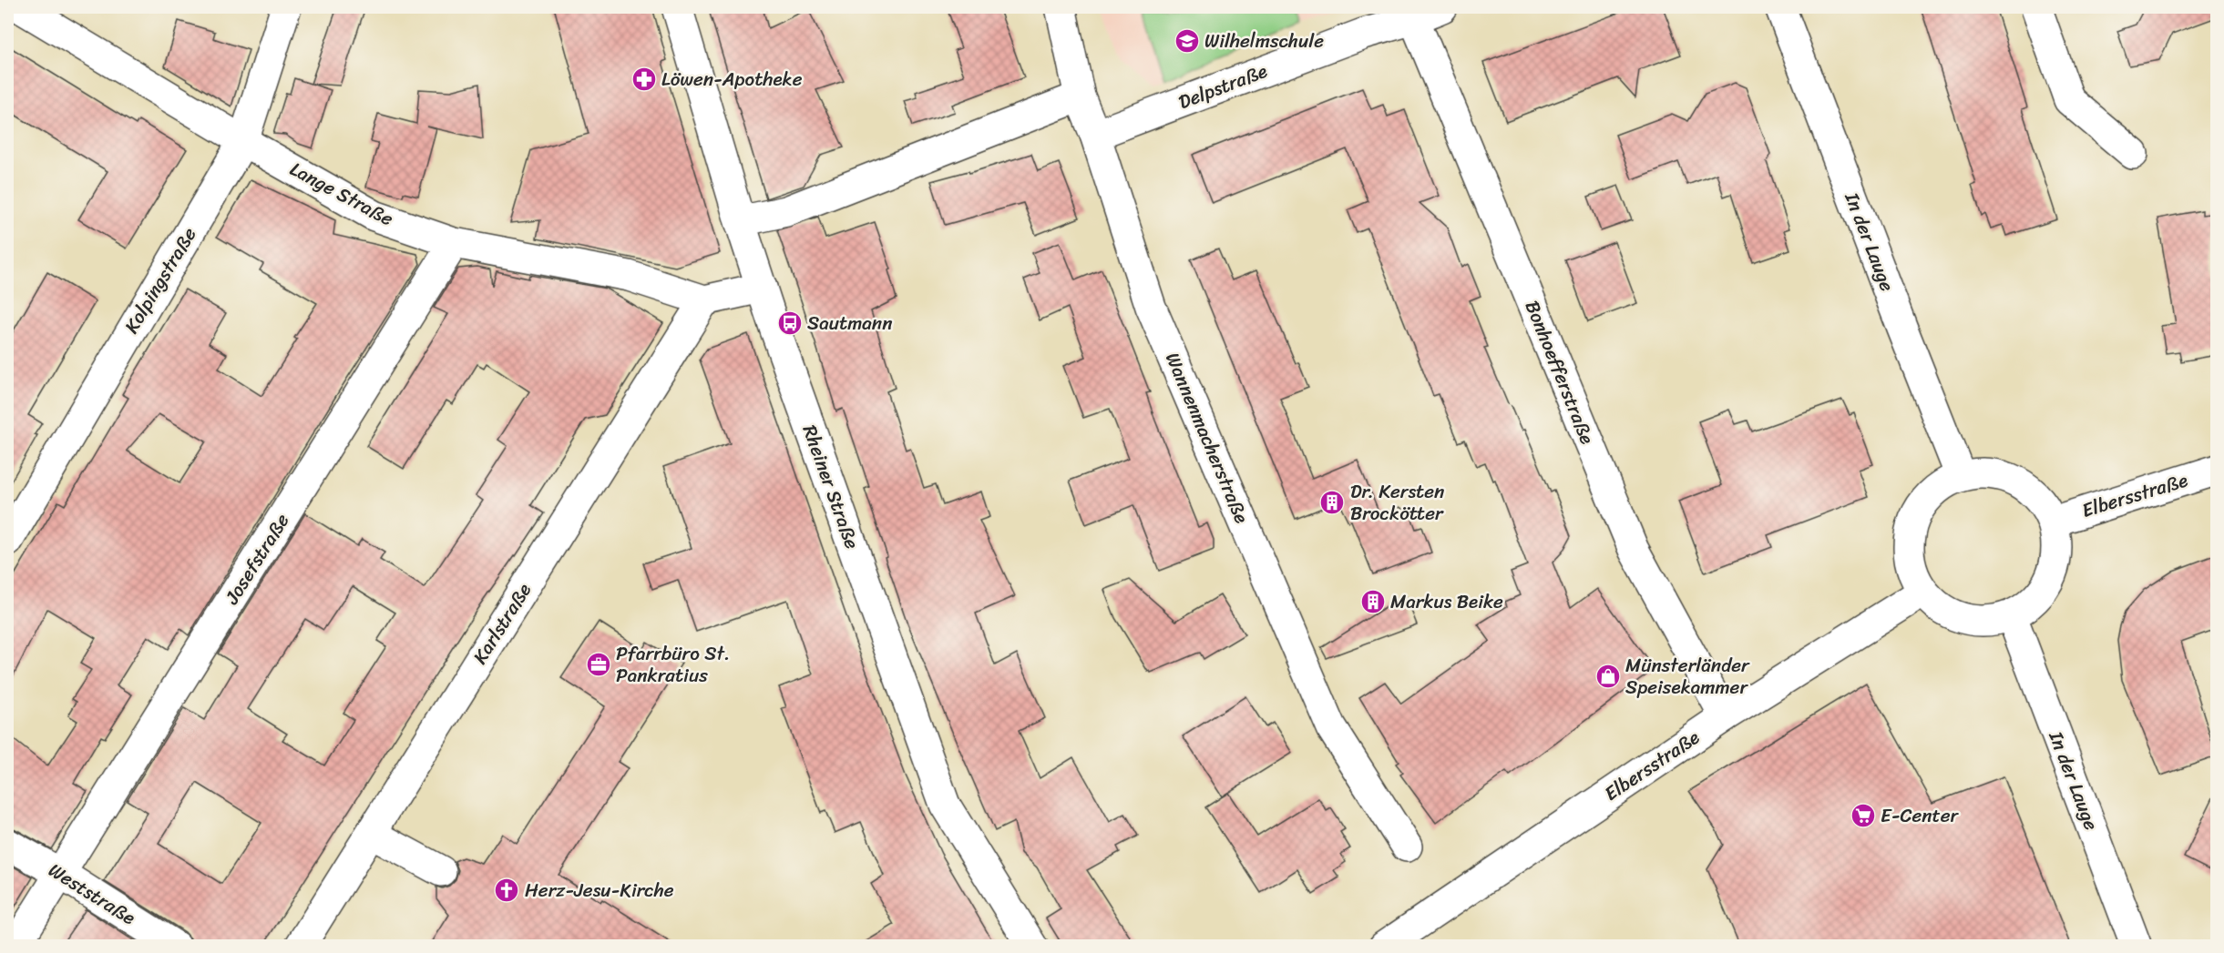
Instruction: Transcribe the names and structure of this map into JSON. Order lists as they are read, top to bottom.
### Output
{
  "streets": {
    "street": [
      "Delpstraße",
      "Lange Straße",
      "In der Lauge",
      "Kolpingstraße",
      "Bonhoefferstraße",
      "Wannenmacherstraße",
      "Rheiner Straße",
      "Elbersstraße",
      "Josefstraße",
      "Karlstraße",
      "Weststraße"
    ]
  },
  "crossings": [
    ["Delpstraße", "Bonhoefferstraße"],
    ["Delpstraße", "Wannenmacherstraße"],
    ["Lange Straße", "Kolpingstraße"],
    ["Lange Straße", "Josefstraße"],
    ["Lange Straße", "Karlstraße"],
    ["In der Lauge", "Elbersstraße"],
    ["Bonhoefferstraße", "Elbersstraße"],
    ["Josefstraße", "Weststraße"]
  ],
  "places": {
    "school or university": ["Wilhelmschule"],
    "pharmacy": ["Löwen-Apotheke"],
    "bus stop": ["Sautmann"],
    "building": ["Dr. Kersten Brockötter", "Markus Beike"],
    "office": ["Pfarrbüro St. Pankratius"],
    "shop": ["Münsterländer Speisekammer"],
    "supermarket": ["E-Center"],
    "church": ["Herz-Jesu-Kirche"]
  }
}
